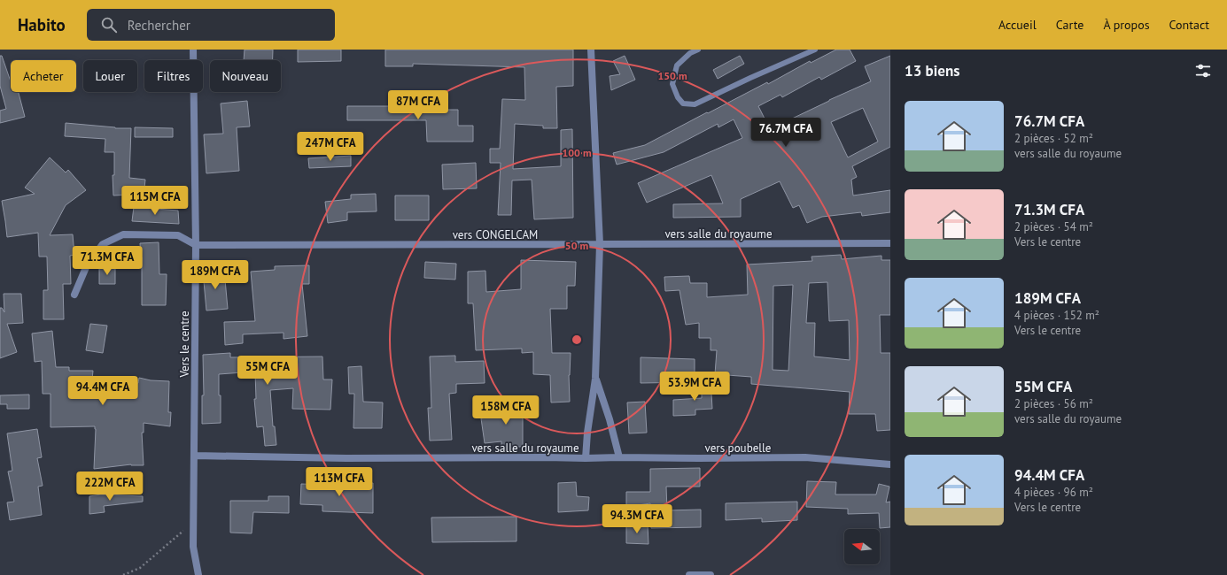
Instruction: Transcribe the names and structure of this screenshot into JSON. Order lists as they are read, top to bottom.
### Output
{
  "streets": {
    "street": [
      "vers salle du royaume",
      "vers CONGELCAM",
      "Vers le centre",
      "vers poubelle"
    ]
  },
  "crossings": [
    ["vers salle du royaume", "vers CONGELCAM"],
    ["vers salle du royaume", "Vers le centre"],
    ["vers salle du royaume", "vers poubelle"],
    ["vers CONGELCAM", "Vers le centre"]
  ],
  "north": "left",
  "page": {
    "header": "Habito",
    "search": "Rechercher",
    "nav": [
      "Accueil",
      "Carte",
      "À propos",
      "Contact"
    ],
    "heading": "13 biens",
    "chip": [
      "Acheter",
      "Louer",
      "Filtres",
      "Nouveau"
    ],
    "price": [
      "87M CFA",
      "76.7M CFA",
      "247M CFA",
      "115M CFA",
      "71.3M CFA",
      "189M CFA",
      "55M CFA",
      "53.9M CFA",
      "94.4M CFA",
      "158M CFA",
      "113M CFA",
      "222M CFA",
      "94.3M CFA"
    ],
    "list": [
      {
        "name": "76.7M CFA",
        "note": "2 pièces · 52 m² · vers salle du royaume"
      },
      {
        "name": "71.3M CFA",
        "note": "2 pièces · 54 m² · Vers le centre"
      },
      {
        "name": "189M CFA",
        "note": "4 pièces · 152 m² · Vers le centre"
      },
      {
        "name": "55M CFA",
        "note": "2 pièces · 56 m² · vers salle du royaume"
      },
      {
        "name": "94.4M CFA",
        "note": "4 pièces · 96 m² · Vers le centre"
      }
    ]
  },
  "rings": ["150 m", "100 m", "50 m"]
}
